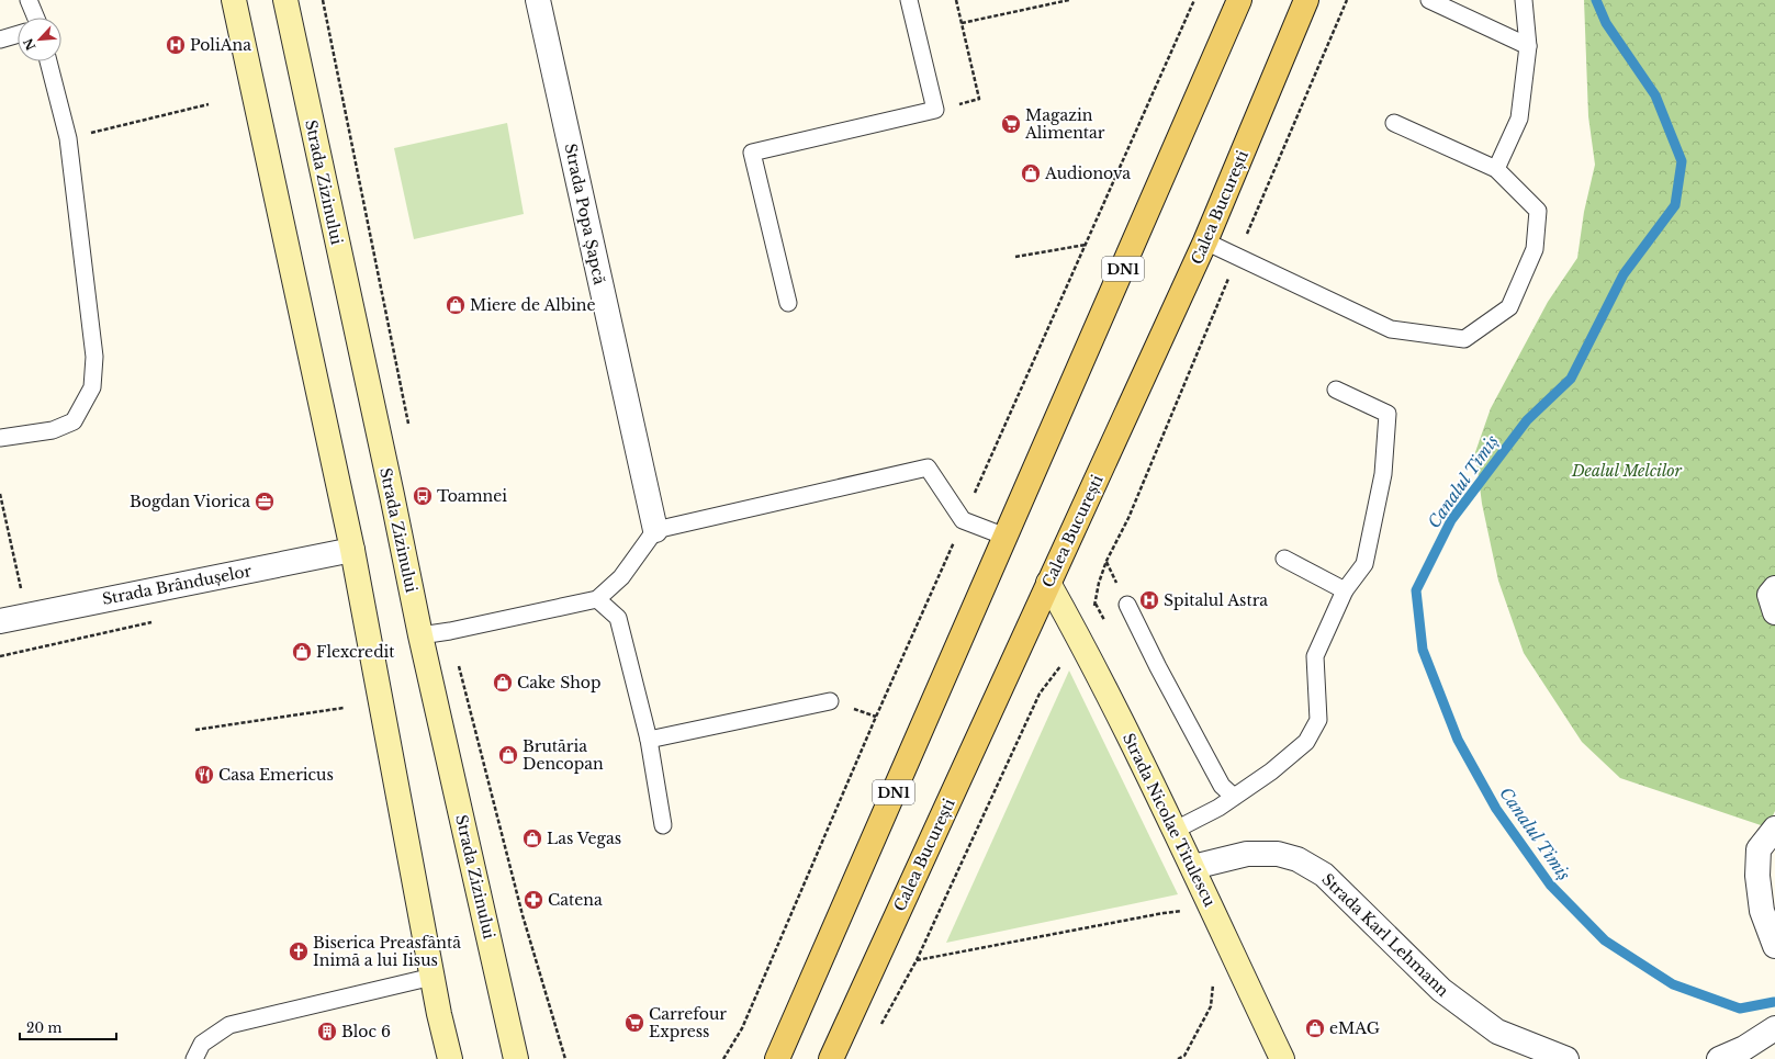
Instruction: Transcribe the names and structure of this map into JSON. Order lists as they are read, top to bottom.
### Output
{
  "streets": {
    "main road": [
      "Strada Zizinului",
      "Calea București",
      "DN1",
      "Strada Nicolae Titulescu"
    ],
    "street": ["Strada Popa Șapcă", "Strada Brândușelor", "Strada Karl Lehmann"]
  },
  "crossings": [
    ["Calea București", "Strada Nicolae Titulescu"],
    ["Strada Nicolae Titulescu", "Strada Karl Lehmann"]
  ],
  "water": ["Canalul Timiș"],
  "parks": ["Dealul Melcilor"],
  "places": {
    "hospital": ["PoliAna", "Spitalul Astra"],
    "supermarket": ["Magazin Alimentar", "Carrefour Express"],
    "shop": [
      "Audionova",
      "Miere de Albine",
      "Flexcredit",
      "Cake Shop",
      "Brutăria Dencopan",
      "Las Vegas",
      "eMAG"
    ],
    "bus stop": ["Toamnei"],
    "office": ["Bogdan Viorica"],
    "restaurant": ["Casa Emericus"],
    "pharmacy": ["Catena"],
    "church": ["Biserica Preasfântă Inimă a lui Iisus"],
    "building": ["Bloc 6"]
  },
  "scale_bar": "20 m",
  "north": "bottom left"
}
